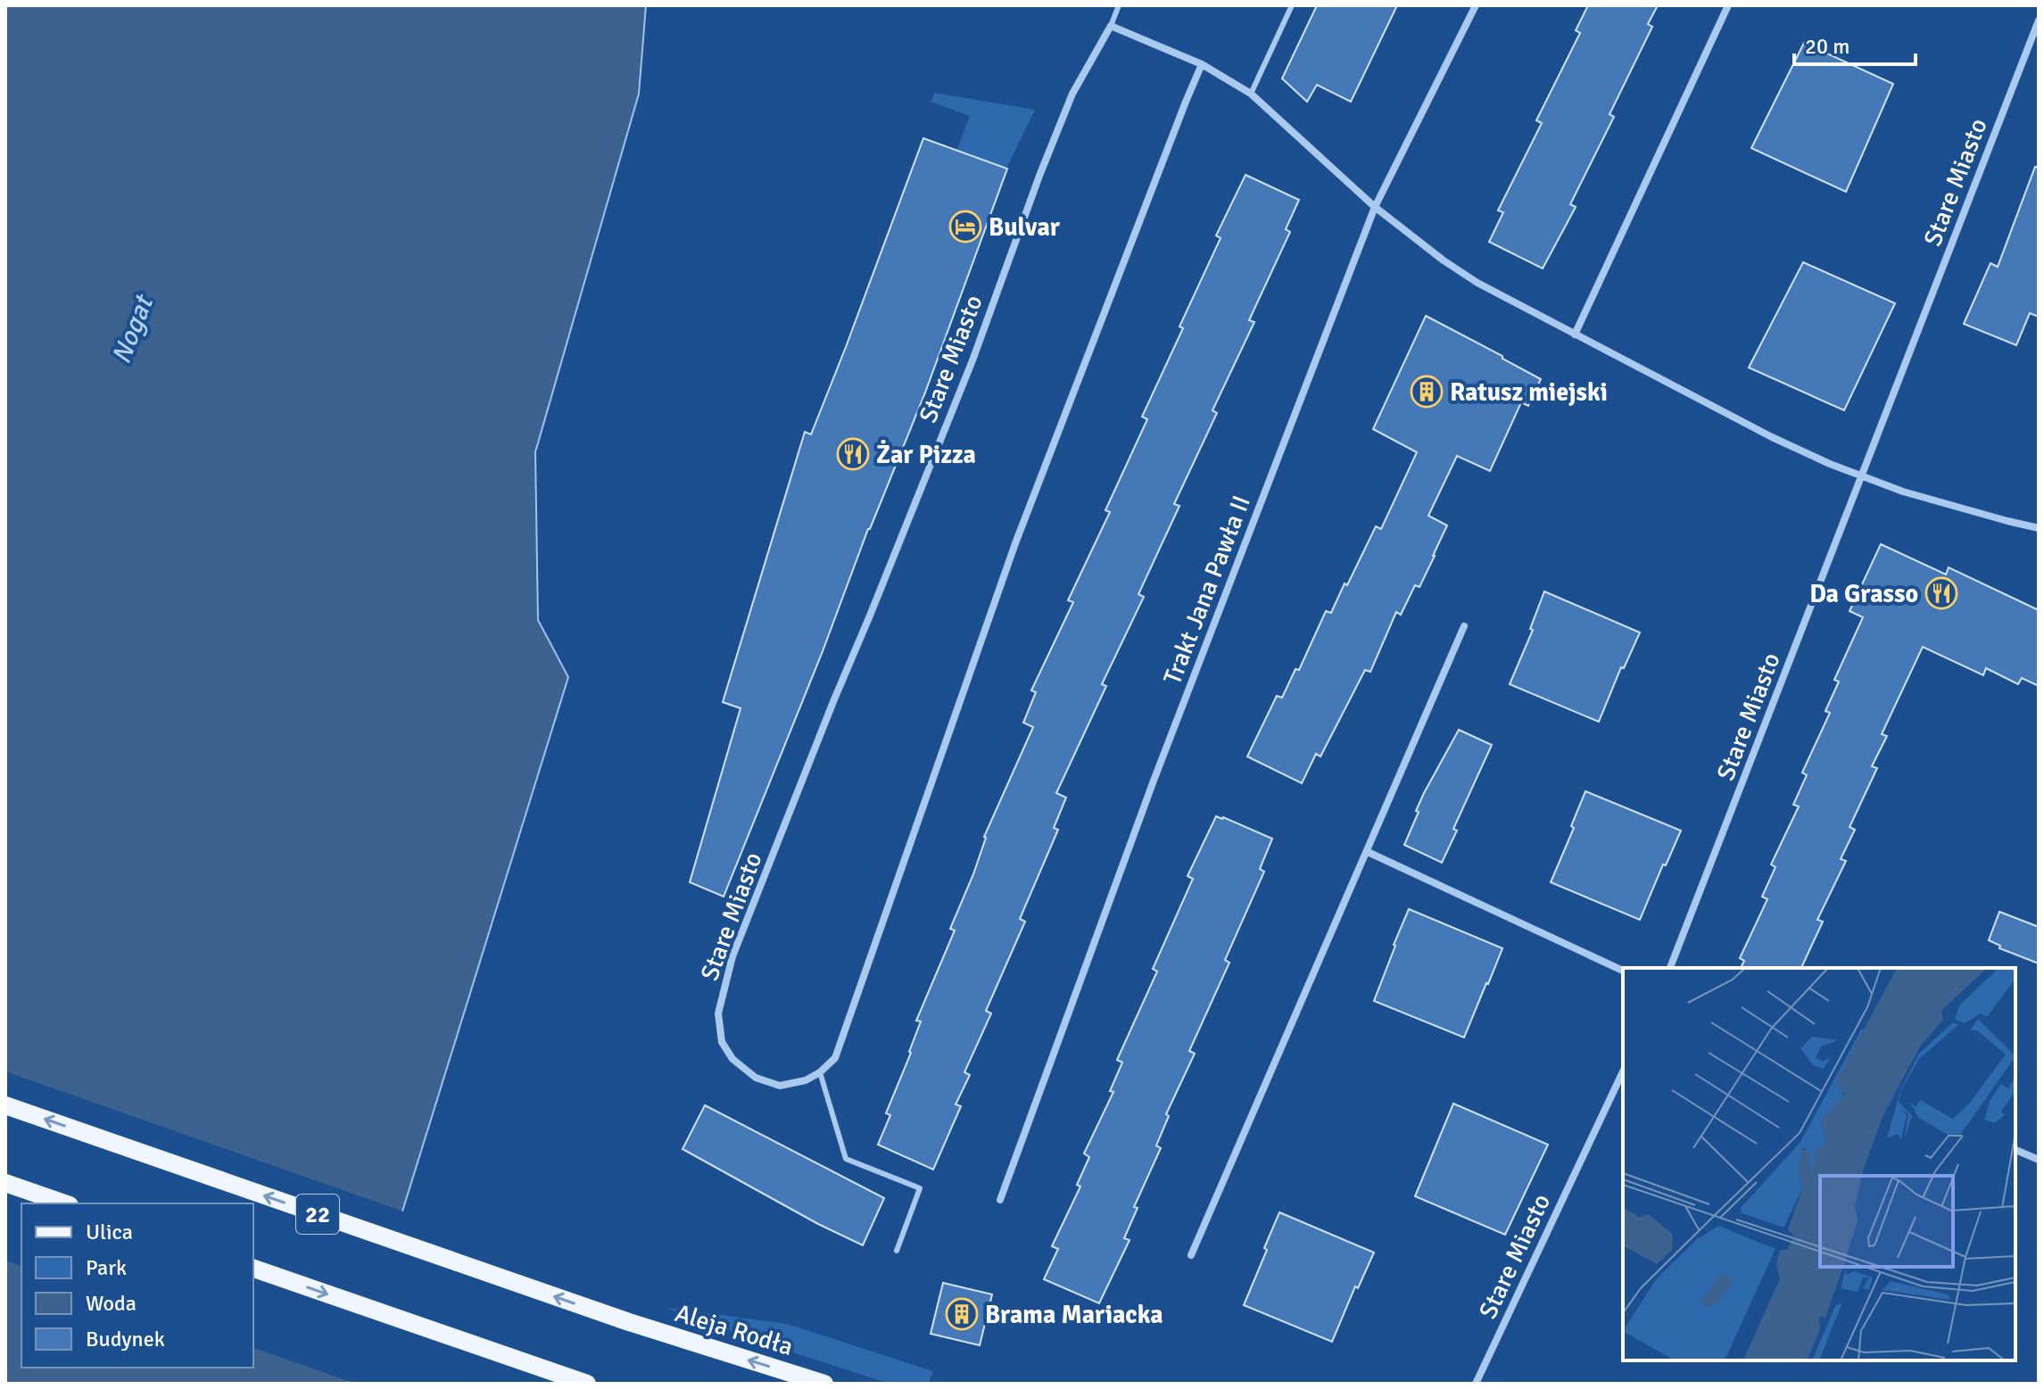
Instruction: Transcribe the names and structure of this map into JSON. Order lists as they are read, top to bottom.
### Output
{
  "streets": {
    "main road": ["22", "Aleja Rodła"],
    "street": ["Stare Miasto", "Trakt Jana Pawła II"]
  },
  "water": ["Nogat"],
  "places": {
    "hotel": ["Bulvar"],
    "building": ["Ratusz miejski", "Brama Mariacka"],
    "restaurant": ["Żar Pizza", "Da Grasso"]
  },
  "legend": [
    "Ulica",
    "Park",
    "Woda",
    "Budynek"
  ],
  "scale_bar": "20 m"
}
